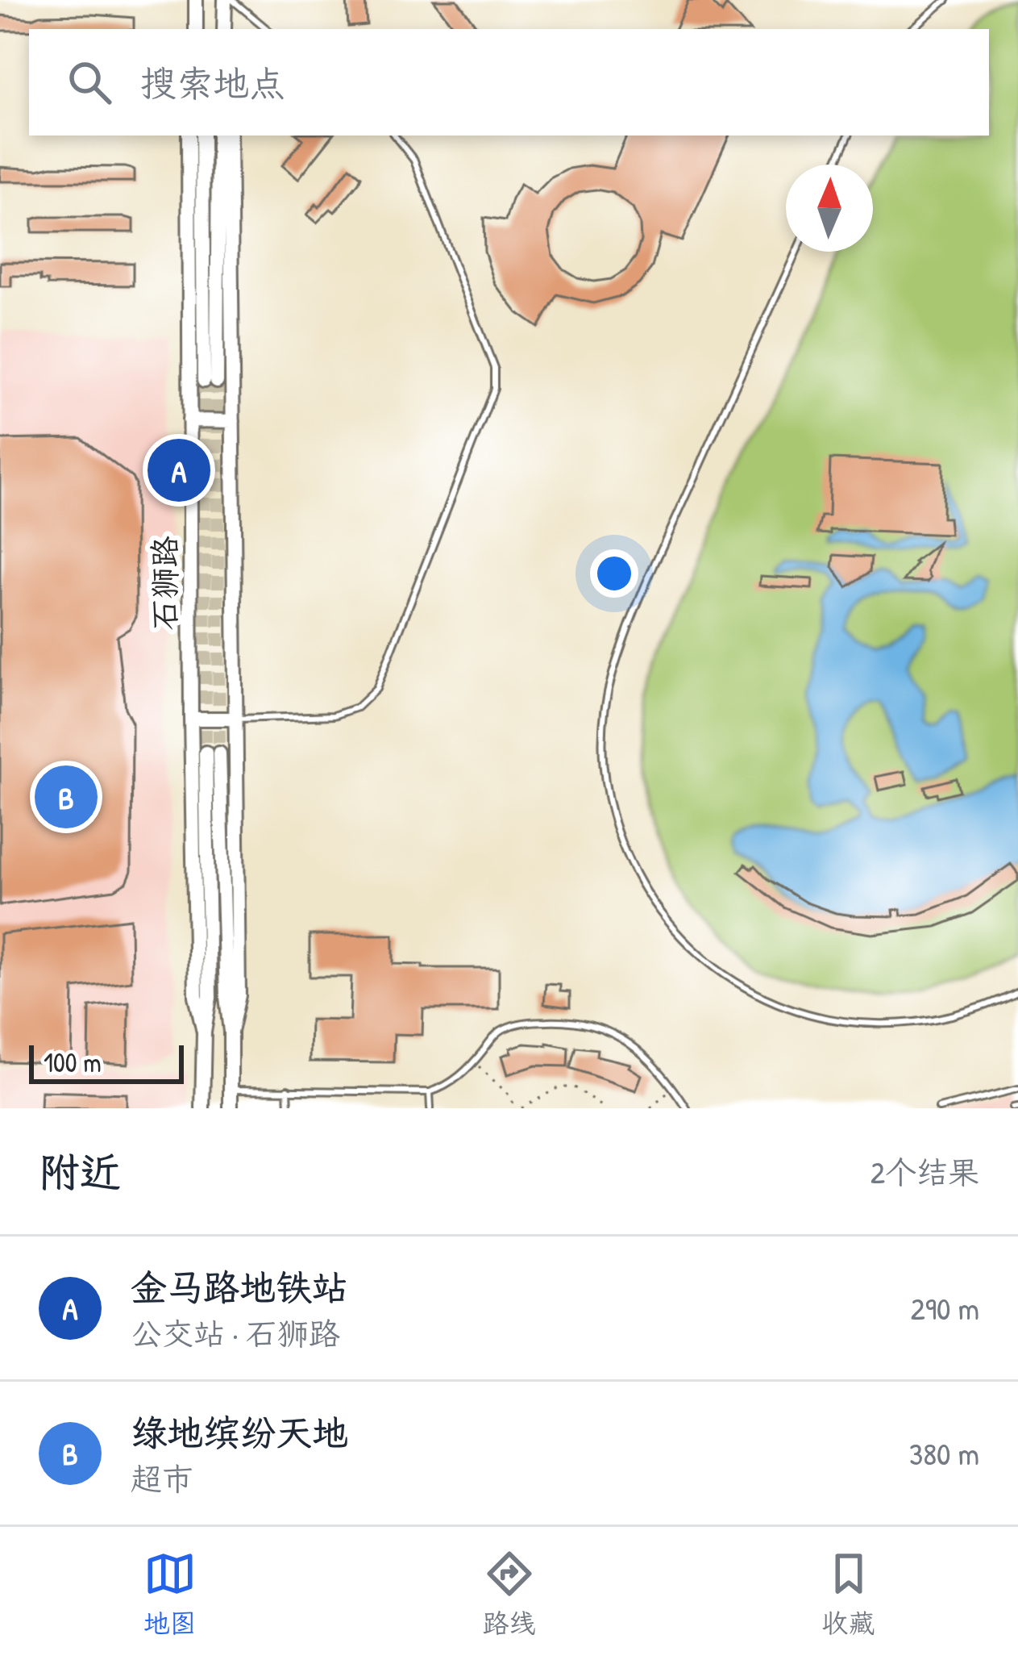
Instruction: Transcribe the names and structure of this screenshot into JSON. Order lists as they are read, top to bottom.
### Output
{
  "streets": {
    "street": ["石狮路"]
  },
  "scale_bar": "100 m",
  "north": "top",
  "page": {
    "search": "搜索地点",
    "pins": ["A", "B"],
    "scale": "100 m",
    "heading": ["附近", "2个结果"],
    "list": [
      {
        "mark": "A",
        "name": "金马路地铁站",
        "note": "公交站 · 石狮路",
        "value": "290 m"
      },
      {
        "mark": "B",
        "name": "绿地缤纷天地",
        "note": "超市",
        "value": "380 m"
      }
    ],
    "nav": ["地图", "路线", "收藏"]
  }
}
